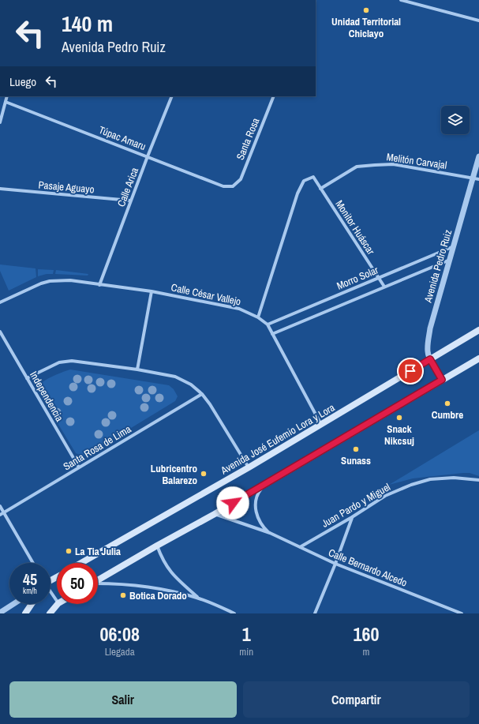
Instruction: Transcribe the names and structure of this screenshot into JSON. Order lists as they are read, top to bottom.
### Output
{
  "streets": {
    "main road": ["Avenida José Eufemio Lora y Lora"],
    "street": [
      "Túpac Amaru",
      "Santa Rosa",
      "Melitón Carvajal",
      "Pasaje Aguayo",
      "Calle Arica",
      "Monitor Huáscar",
      "Avenida Pedro Ruiz",
      "Morro Solar",
      "Calle César Vallejo",
      "Independencia",
      "Santa Rosa de Lima",
      "Juan Pardo y Miguel",
      "Calle Bernardo Alcedo"
    ]
  },
  "crossings": [
    ["Túpac Amaru", "Santa Rosa"],
    ["Túpac Amaru", "Calle Arica"],
    ["Melitón Carvajal", "Monitor Huáscar"],
    ["Melitón Carvajal", "Avenida Pedro Ruiz"],
    ["Pasaje Aguayo", "Calle Arica"],
    ["Calle Arica", "Calle César Vallejo"],
    ["Monitor Huáscar", "Morro Solar"],
    ["Monitor Huáscar", "Calle César Vallejo"],
    ["Avenida Pedro Ruiz", "Morro Solar"],
    ["Avenida Pedro Ruiz", "Avenida José Eufemio Lora y Lora"],
    ["Morro Solar", "Calle César Vallejo"],
    ["Calle César Vallejo", "Avenida José Eufemio Lora y Lora"],
    ["Independencia", "Santa Rosa de Lima"],
    ["Juan Pardo y Miguel", "Calle Bernardo Alcedo"]
  ],
  "places": [
    "Unidad Territorial Chiclayo",
    "Cumbre",
    "Snack Nikcsuj",
    "Sunass",
    "Lubricentro Balarezo",
    "La Tia Julia",
    "Botica Dorado"
  ],
  "page": {
    "turn": ["140 m", "Avenida Pedro Ruiz"],
    "then": "Luego",
    "speed": "45 km/h",
    "limit": "50",
    "eta": [
      "06:08",
      "Llegada",
      "1",
      "min",
      "160",
      "m"
    ],
    "buttons": ["Salir", "Compartir"]
  }
}
